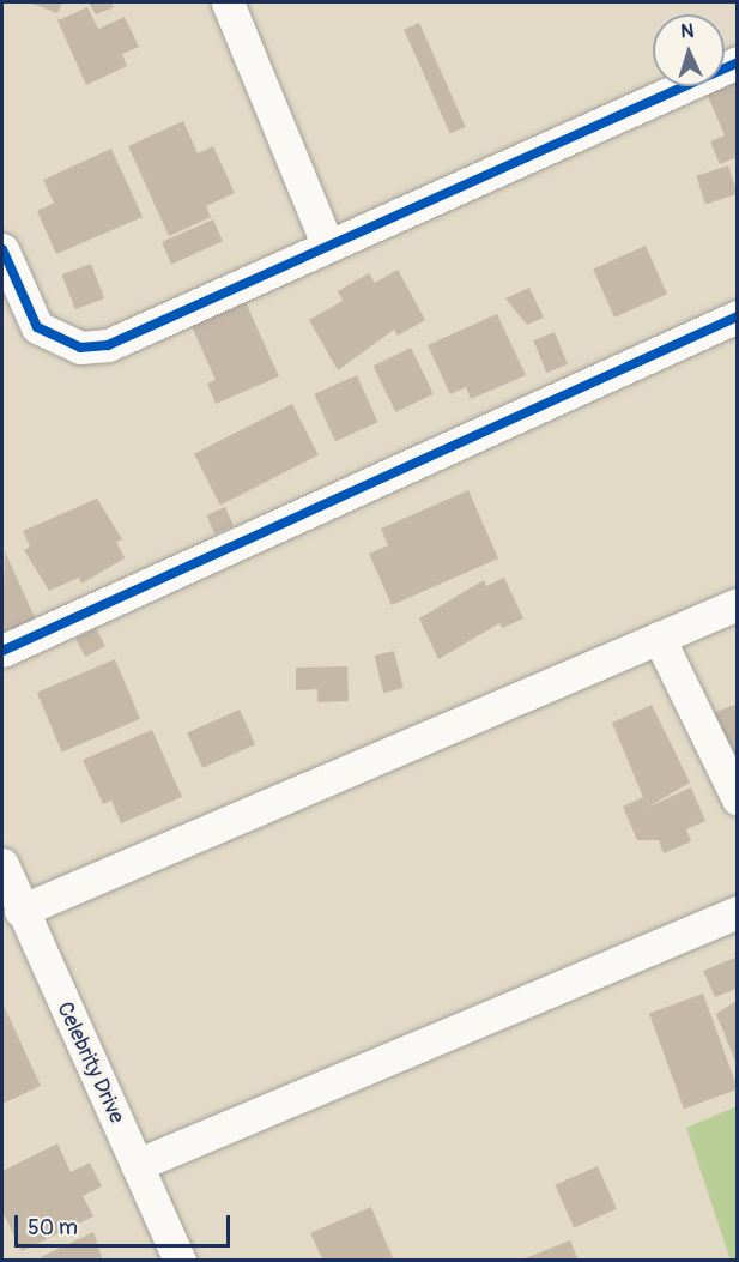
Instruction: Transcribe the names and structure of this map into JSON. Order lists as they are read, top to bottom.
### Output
{
  "streets": {
    "street": ["Celebrity Drive"]
  },
  "scale_bar": "50 m",
  "north": "top"
}
